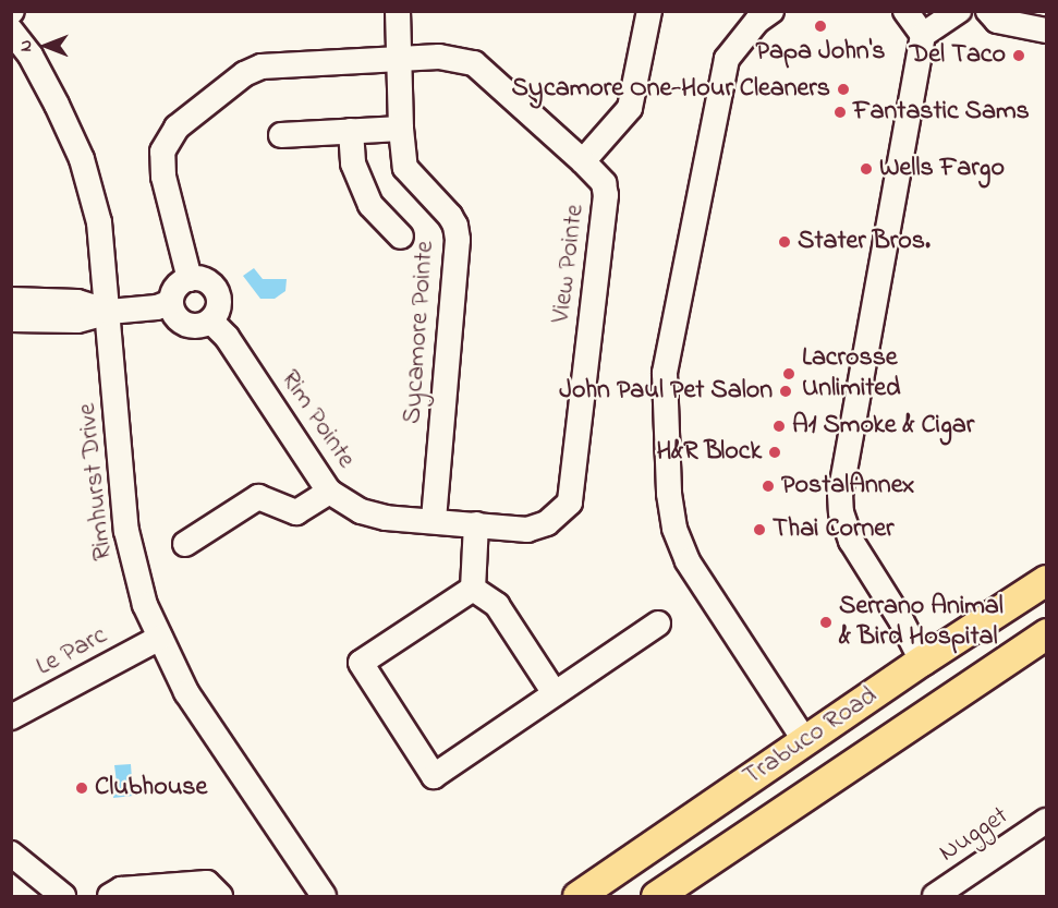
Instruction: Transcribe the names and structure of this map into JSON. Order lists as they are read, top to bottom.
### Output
{
  "streets": {
    "main road": ["Trabuco Road"],
    "street": [
      "View Pointe",
      "Sycamore Pointe",
      "Rim Pointe",
      "Rimhurst Drive",
      "Le Parc",
      "Nugget"
    ]
  },
  "crossings": [
    ["View Pointe", "Sycamore Pointe"],
    ["View Pointe", "Rim Pointe"],
    ["Sycamore Pointe", "Rim Pointe"],
    ["Rimhurst Drive", "Le Parc"]
  ],
  "places": [
    "Papa John's",
    "Del Taco",
    "Sycamore One-Hour Cleaners",
    "Fantastic Sams",
    "Wells Fargo",
    "Stater Bros.",
    "Lacrosse Unlimited",
    "John Paul Pet Salon",
    "A1 Smoke & Cigar",
    "H&R Block",
    "PostalAnnex",
    "Thai Corner",
    "Serrano Animal & Bird Hospital",
    "Clubhouse"
  ],
  "north": "left"
}
